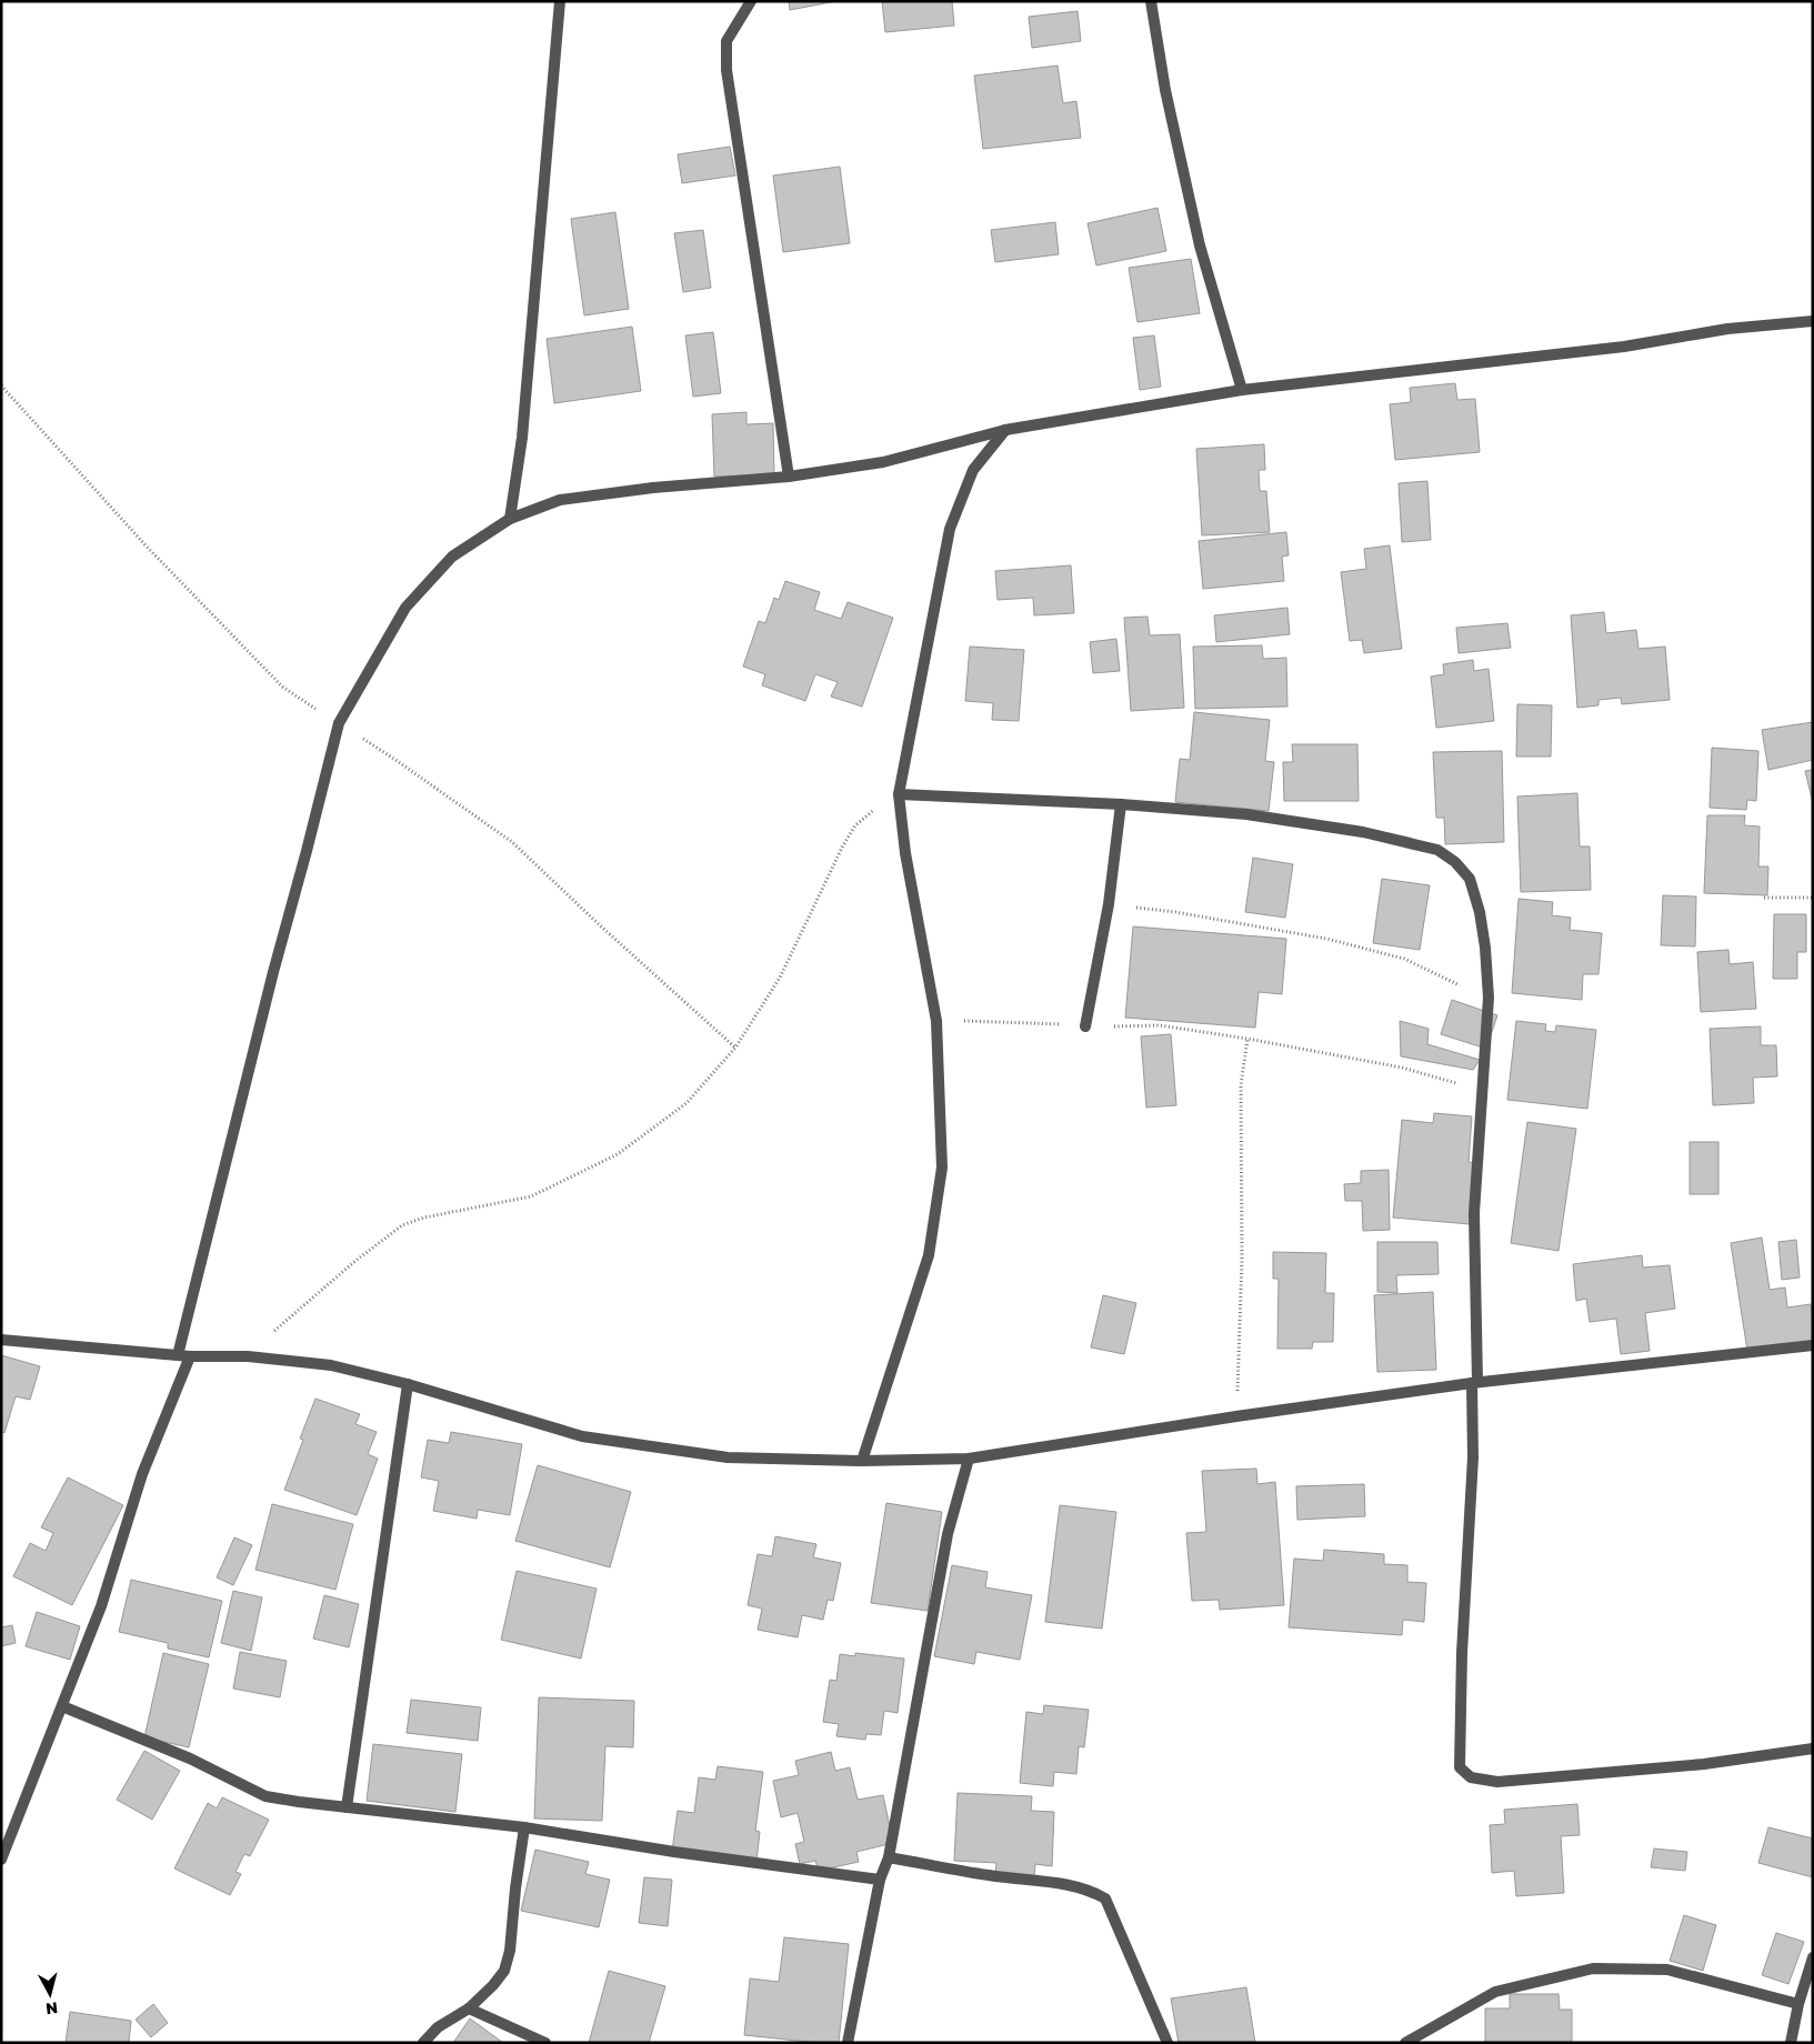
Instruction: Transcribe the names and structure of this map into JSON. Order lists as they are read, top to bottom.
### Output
{
  "north": "bottom"
}
